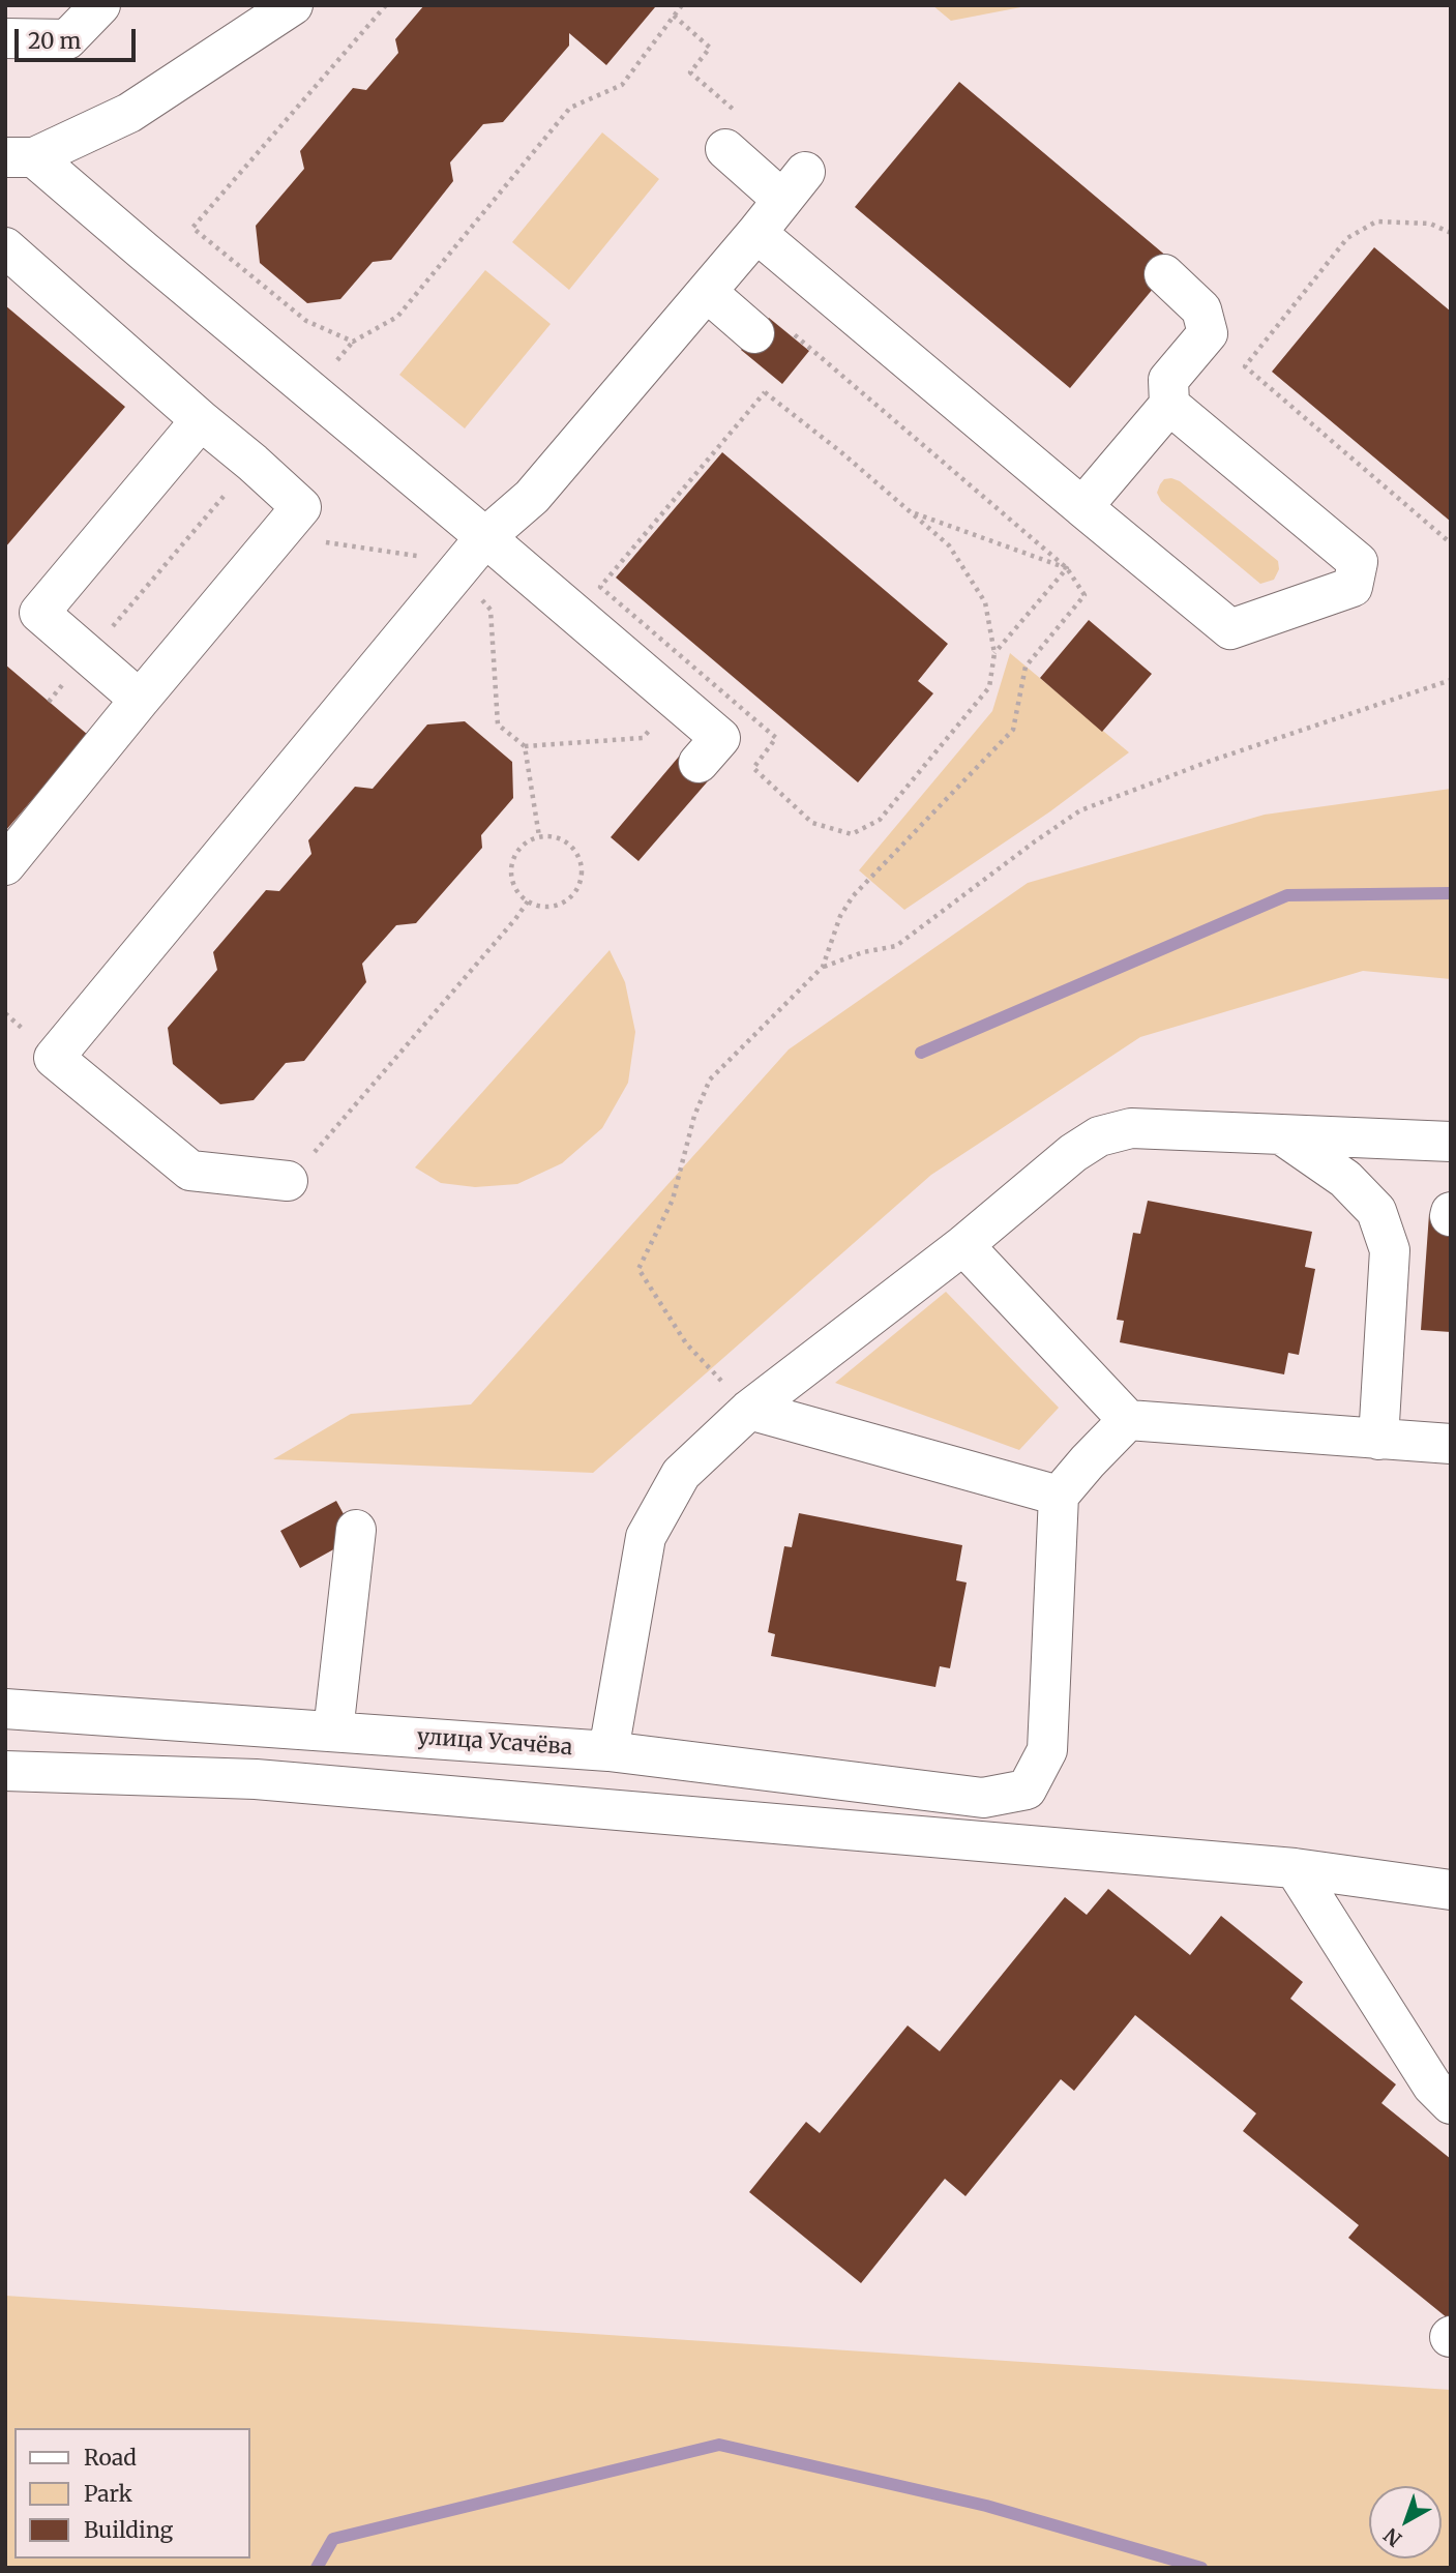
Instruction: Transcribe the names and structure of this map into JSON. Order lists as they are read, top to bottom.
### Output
{
  "streets": {
    "street": ["улица Усачёва"]
  },
  "legend": ["Road", "Park", "Building"],
  "scale_bar": "20 m",
  "north": "bottom left"
}
